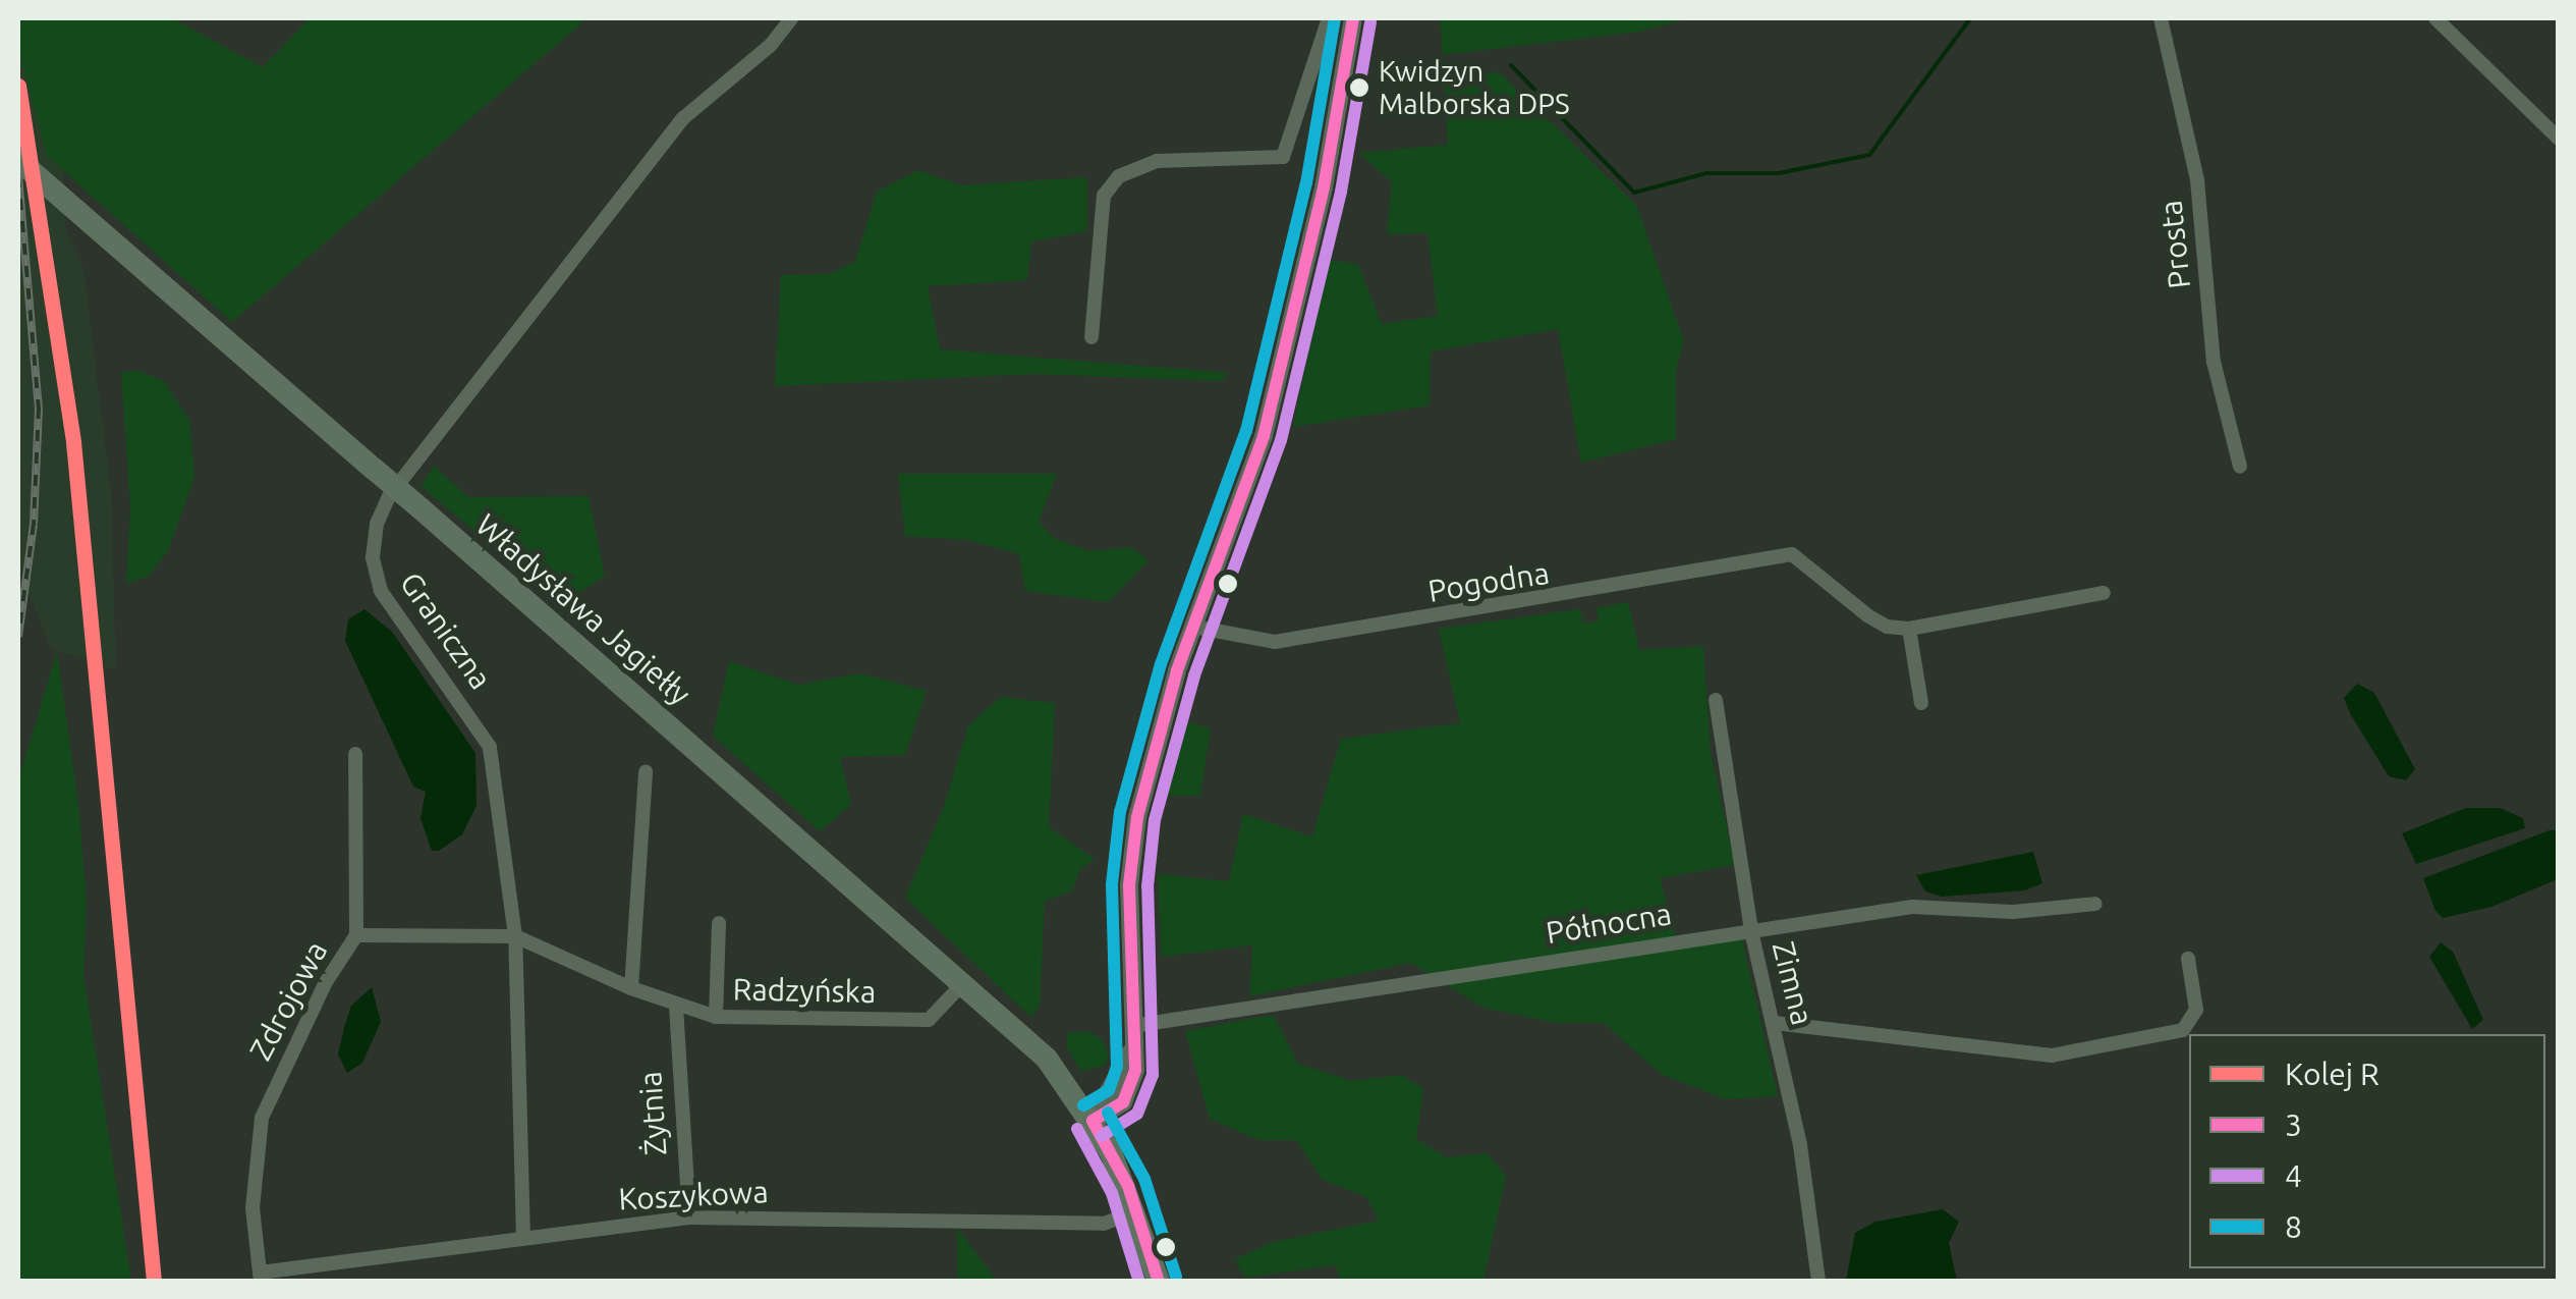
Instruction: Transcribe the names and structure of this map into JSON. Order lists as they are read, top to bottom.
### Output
{
  "streets": {
    "main road": ["Władysława Jagiełły"],
    "street": [
      "Prosta",
      "Pogodna",
      "Graniczna",
      "Północna",
      "Zimna",
      "Radzyńska",
      "Zdrojowa",
      "Żytnia",
      "Koszykowa"
    ]
  },
  "crossings": [
    ["Władysława Jagiełły", "Radzyńska"],
    ["Władysława Jagiełły", "Koszykowa"],
    ["Graniczna", "Radzyńska"],
    ["Graniczna", "Koszykowa"],
    ["Północna", "Zimna"],
    ["Radzyńska", "Zdrojowa"],
    ["Radzyńska", "Żytnia"],
    ["Zdrojowa", "Koszykowa"],
    ["Żytnia", "Koszykowa"]
  ],
  "places": ["Kwidzyn Malborska DPS"],
  "lines": [
    "transit line 3",
    "transit line 8",
    "transit line 4",
    "rail line R"
  ],
  "legend": [
    "Kolej R",
    "3",
    "4",
    "8"
  ]
}
